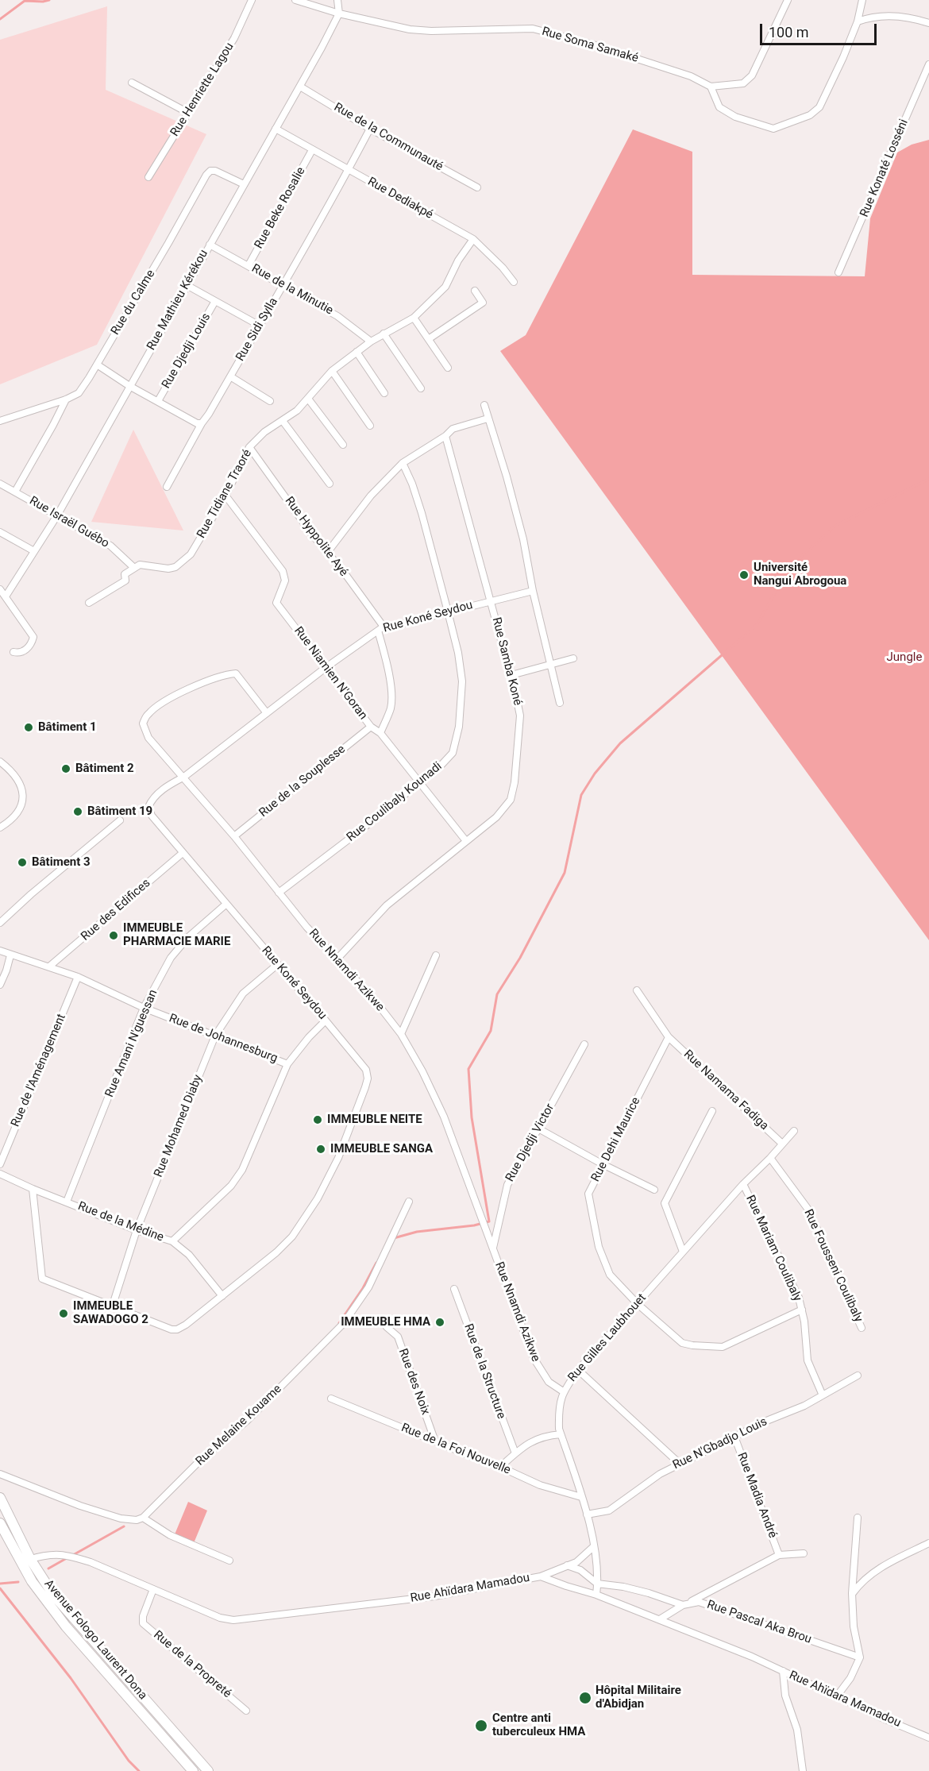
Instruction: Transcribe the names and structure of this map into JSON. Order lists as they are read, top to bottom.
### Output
{
  "streets": {
    "main road": ["Avenue Fologo Laurent Dona"],
    "street": [
      "Rue Soma Samaké",
      "Rue Henriette Lagou",
      "Rue de la Communauté",
      "Rue Konaté Losséni",
      "Rue Dediakpé",
      "Rue Beke Rosalie",
      "Rue de la Minutie",
      "Rue Mathieu Kérékou",
      "Rue du Calme",
      "Rue Sidi Sylla",
      "Rue Djedji Louis",
      "Rue Tidiane Traoré",
      "Rue Israël Guébo",
      "Rue Hyppolite Ayé",
      "Rue Koné Seydou",
      "Rue Samba Koné",
      "Rue Niamien N'Goran",
      "Rue de la Souplesse",
      "Rue Coulibaly Kounadi",
      "Rue des Edifices",
      "Rue Nnamdi Azikwe",
      "Rue de Johannesburg",
      "Rue Amani N'guessan",
      "Rue de l'Aménagement",
      "Rue Namama Fadiga",
      "Rue Mohamed Diaby",
      "Rue Dehi Maurice",
      "Rue Djedji Victor",
      "Rue de la Médine",
      "Rue Mariam Coulibaly",
      "Rue Fousseni Coulibaly",
      "Rue Gilles Laubhouet",
      "Rue de la Structure",
      "Rue des Noix",
      "Rue Melaine Kouame",
      "Rue N'Gbadjo Louis",
      "Rue de la Foi Nouvelle",
      "Rue Madia André",
      "Rue Ahïdara Mamadou",
      "Rue Pascal Aka Brou",
      "Rue de la Propreté"
    ]
  },
  "crossings": [
    ["Rue Soma Samaké", "Rue Mathieu Kérékou"],
    ["Rue de la Communauté", "Rue Mathieu Kérékou"],
    ["Rue de la Communauté", "Rue Sidi Sylla"],
    ["Rue Dediakpé", "Rue Beke Rosalie"],
    ["Rue Dediakpé", "Rue Mathieu Kérékou"],
    ["Rue Dediakpé", "Rue Sidi Sylla"],
    ["Rue Dediakpé", "Rue Tidiane Traoré"],
    ["Rue Beke Rosalie", "Rue de la Minutie"],
    ["Rue de la Minutie", "Rue Mathieu Kérékou"],
    ["Rue de la Minutie", "Rue Sidi Sylla"],
    ["Rue de la Minutie", "Rue Tidiane Traoré"],
    ["Rue Mathieu Kérékou", "Rue du Calme"],
    ["Rue Mathieu Kérékou", "Rue Israël Guébo"],
    ["Rue Tidiane Traoré", "Rue Israël Guébo"],
    ["Rue Tidiane Traoré", "Rue Hyppolite Ayé"],
    ["Rue Tidiane Traoré", "Rue Niamien N'Goran"],
    ["Rue Hyppolite Ayé", "Rue Koné Seydou"],
    ["Rue Koné Seydou", "Rue Samba Koné"],
    ["Rue Koné Seydou", "Rue Niamien N'Goran"],
    ["Rue Koné Seydou", "Rue Coulibaly Kounadi"],
    ["Rue Koné Seydou", "Rue des Edifices"],
    ["Rue Koné Seydou", "Rue Nnamdi Azikwe"],
    ["Rue Koné Seydou", "Rue Amani N'guessan"],
    ["Rue Koné Seydou", "Rue Mohamed Diaby"],
    ["Rue Koné Seydou", "Rue de la Médine"],
    ["Rue Samba Koné", "Rue Niamien N'Goran"],
    ["Rue Samba Koné", "Rue Nnamdi Azikwe"],
    ["Rue Niamien N'Goran", "Rue de la Souplesse"],
    ["Rue Niamien N'Goran", "Rue Coulibaly Kounadi"],
    ["Rue de la Souplesse", "Rue Nnamdi Azikwe"],
    ["Rue Coulibaly Kounadi", "Rue Nnamdi Azikwe"],
    ["Rue des Edifices", "Rue de Johannesburg"],
    ["Rue Nnamdi Azikwe", "Rue Djedji Victor"],
    ["Rue Nnamdi Azikwe", "Rue Gilles Laubhouet"],
    ["Rue de Johannesburg", "Rue Amani N'guessan"],
    ["Rue de Johannesburg", "Rue de l'Aménagement"],
    ["Rue de Johannesburg", "Rue Mohamed Diaby"],
    ["Rue Amani N'guessan", "Rue de la Médine"],
    ["Rue Namama Fadiga", "Rue Dehi Maurice"],
    ["Rue Namama Fadiga", "Rue Gilles Laubhouet"],
    ["Rue Mohamed Diaby", "Rue de la Médine"],
    ["Rue Dehi Maurice", "Rue Mariam Coulibaly"],
    ["Rue Dehi Maurice", "Rue Gilles Laubhouet"],
    ["Rue Mariam Coulibaly", "Rue Gilles Laubhouet"],
    ["Rue Mariam Coulibaly", "Rue N'Gbadjo Louis"],
    ["Rue Fousseni Coulibaly", "Rue Gilles Laubhouet"],
    ["Rue Gilles Laubhouet", "Rue N'Gbadjo Louis"],
    ["Rue Gilles Laubhouet", "Rue de la Foi Nouvelle"],
    ["Rue Gilles Laubhouet", "Rue Ahïdara Mamadou"],
    ["Rue Gilles Laubhouet", "Rue Pascal Aka Brou"],
    ["Rue des Noix", "Rue de la Foi Nouvelle"],
    ["Rue N'Gbadjo Louis", "Rue Madia André"],
    ["Rue Ahïdara Mamadou", "Avenue Fologo Laurent Dona"],
    ["Rue Ahïdara Mamadou", "Rue de la Propreté"]
  ],
  "parks": ["Jungle"],
  "places": [
    "Université Nangui Abrogoua",
    "Bâtiment 1",
    "Bâtiment 2",
    "Bâtiment 19",
    "Bâtiment 3",
    "IMMEUBLE PHARMACIE MARIE",
    "IMMEUBLE NEITE",
    "IMMEUBLE SANGA",
    "IMMEUBLE SAWADOGO 2",
    "IMMEUBLE HMA",
    "Hôpital Militaire d'Abidjan",
    "Centre anti tuberculeux HMA"
  ],
  "scale_bar": "100 m"
}
